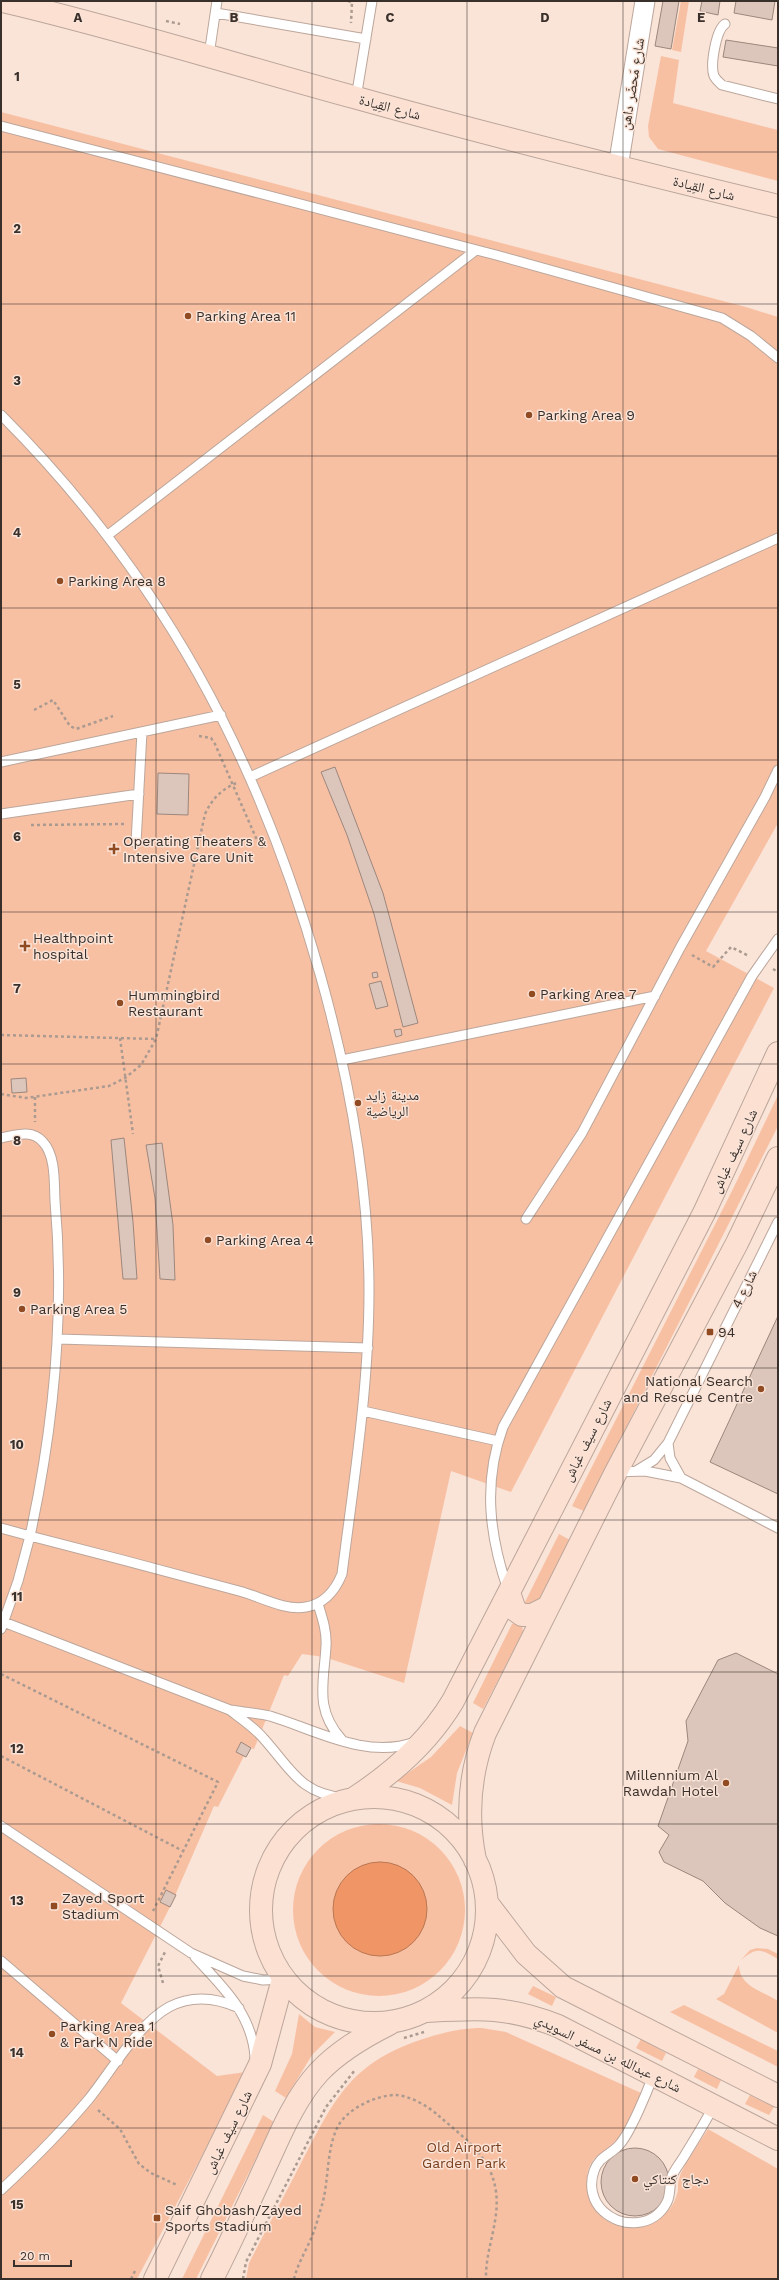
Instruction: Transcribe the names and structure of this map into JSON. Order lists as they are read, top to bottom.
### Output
{
  "streets": {
    "street": [
      "شارع مَحضَر داهن",
      "شارع القِيادة",
      "شارع سيف غباش",
      "شارع عبدالله بن مسفر السويدي"
    ],
    "lane": ["شارع 4"]
  },
  "crossings": [
    ["شارع مَحضَر داهن", "شارع القِيادة"]
  ],
  "parks": ["Old Airport Garden Park"],
  "places": {
    "other": [
      "Parking Area 11",
      "Parking Area 9",
      "Parking Area 8",
      "Parking Area 7",
      "Hummingbird Restaurant",
      "مدينة زايد الرياضية",
      "Parking Area 4",
      "Parking Area 5",
      "National Search and Rescue Centre",
      "Millennium Al Rawdah Hotel",
      "Parking Area 1 & Park N Ride",
      "دجاج كنتاكي"
    ],
    "health": ["Operating Theaters & Intensive Care Unit", "Healthpoint hospital"],
    "transit": ["94", "Zayed Sport Stadium", "Saif Ghobash/Zayed Sports Stadium"]
  },
  "scale_bar": "20 m",
  "grid": {
    "columns": [
      "A",
      "B",
      "C",
      "D",
      "E"
    ],
    "rows": [
      "1",
      "2",
      "3",
      "4",
      "5",
      "6",
      "7",
      "8",
      "9",
      "10",
      "11",
      "12",
      "13",
      "14",
      "15"
    ]
  }
}
